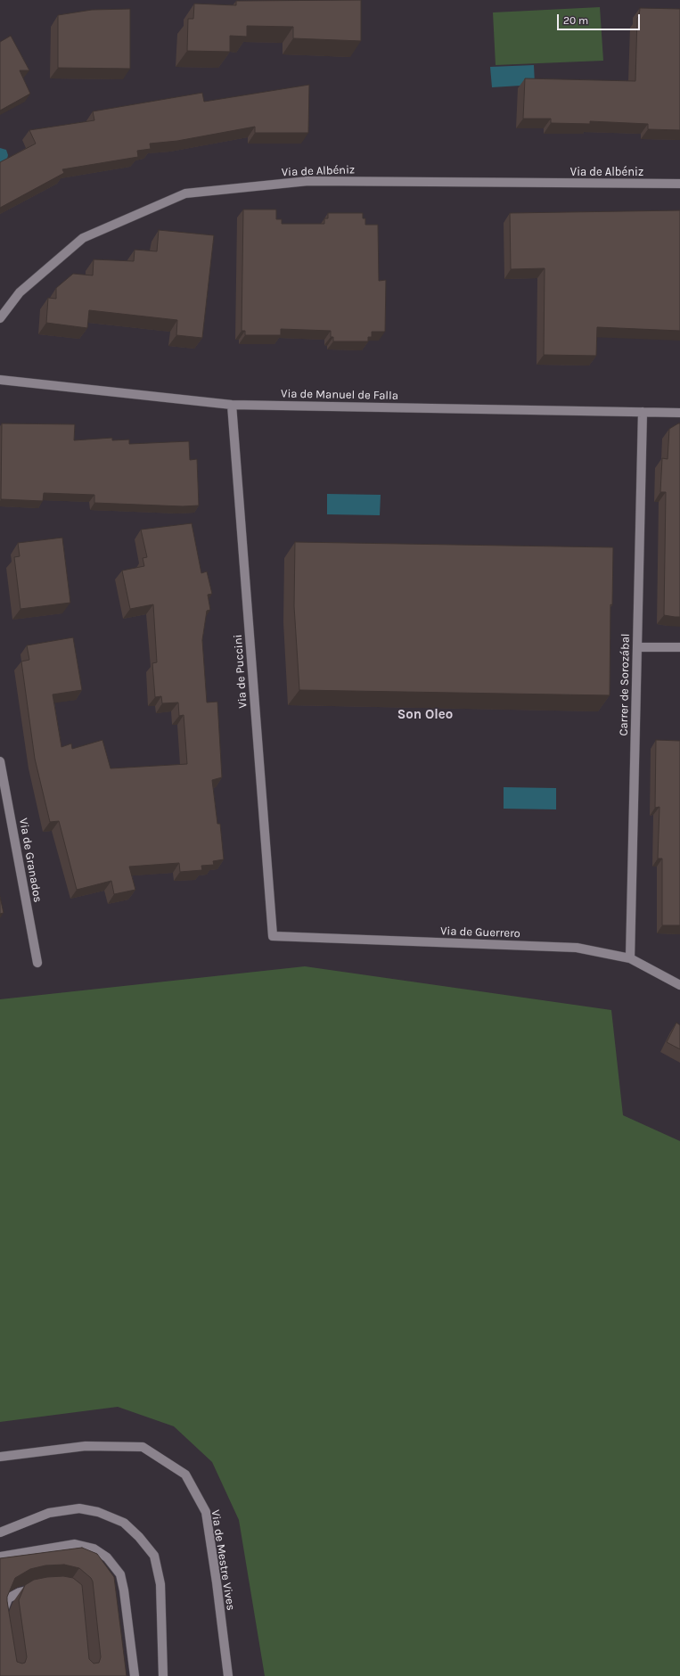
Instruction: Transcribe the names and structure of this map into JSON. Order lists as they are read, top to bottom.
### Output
{
  "streets": {
    "street": [
      "Via de Albéniz",
      "Via de Manuel de Falla",
      "Via de Puccini",
      "Carrer de Sorozábal",
      "Via de Granados",
      "Via de Guerrero",
      "Via de Mestre Vives"
    ]
  },
  "crossings": [
    ["Via de Manuel de Falla", "Via de Puccini"],
    ["Via de Manuel de Falla", "Carrer de Sorozábal"],
    ["Via de Puccini", "Via de Guerrero"],
    ["Carrer de Sorozábal", "Via de Guerrero"]
  ],
  "districts": ["Son Oleo"],
  "scale_bar": "20 m"
}
